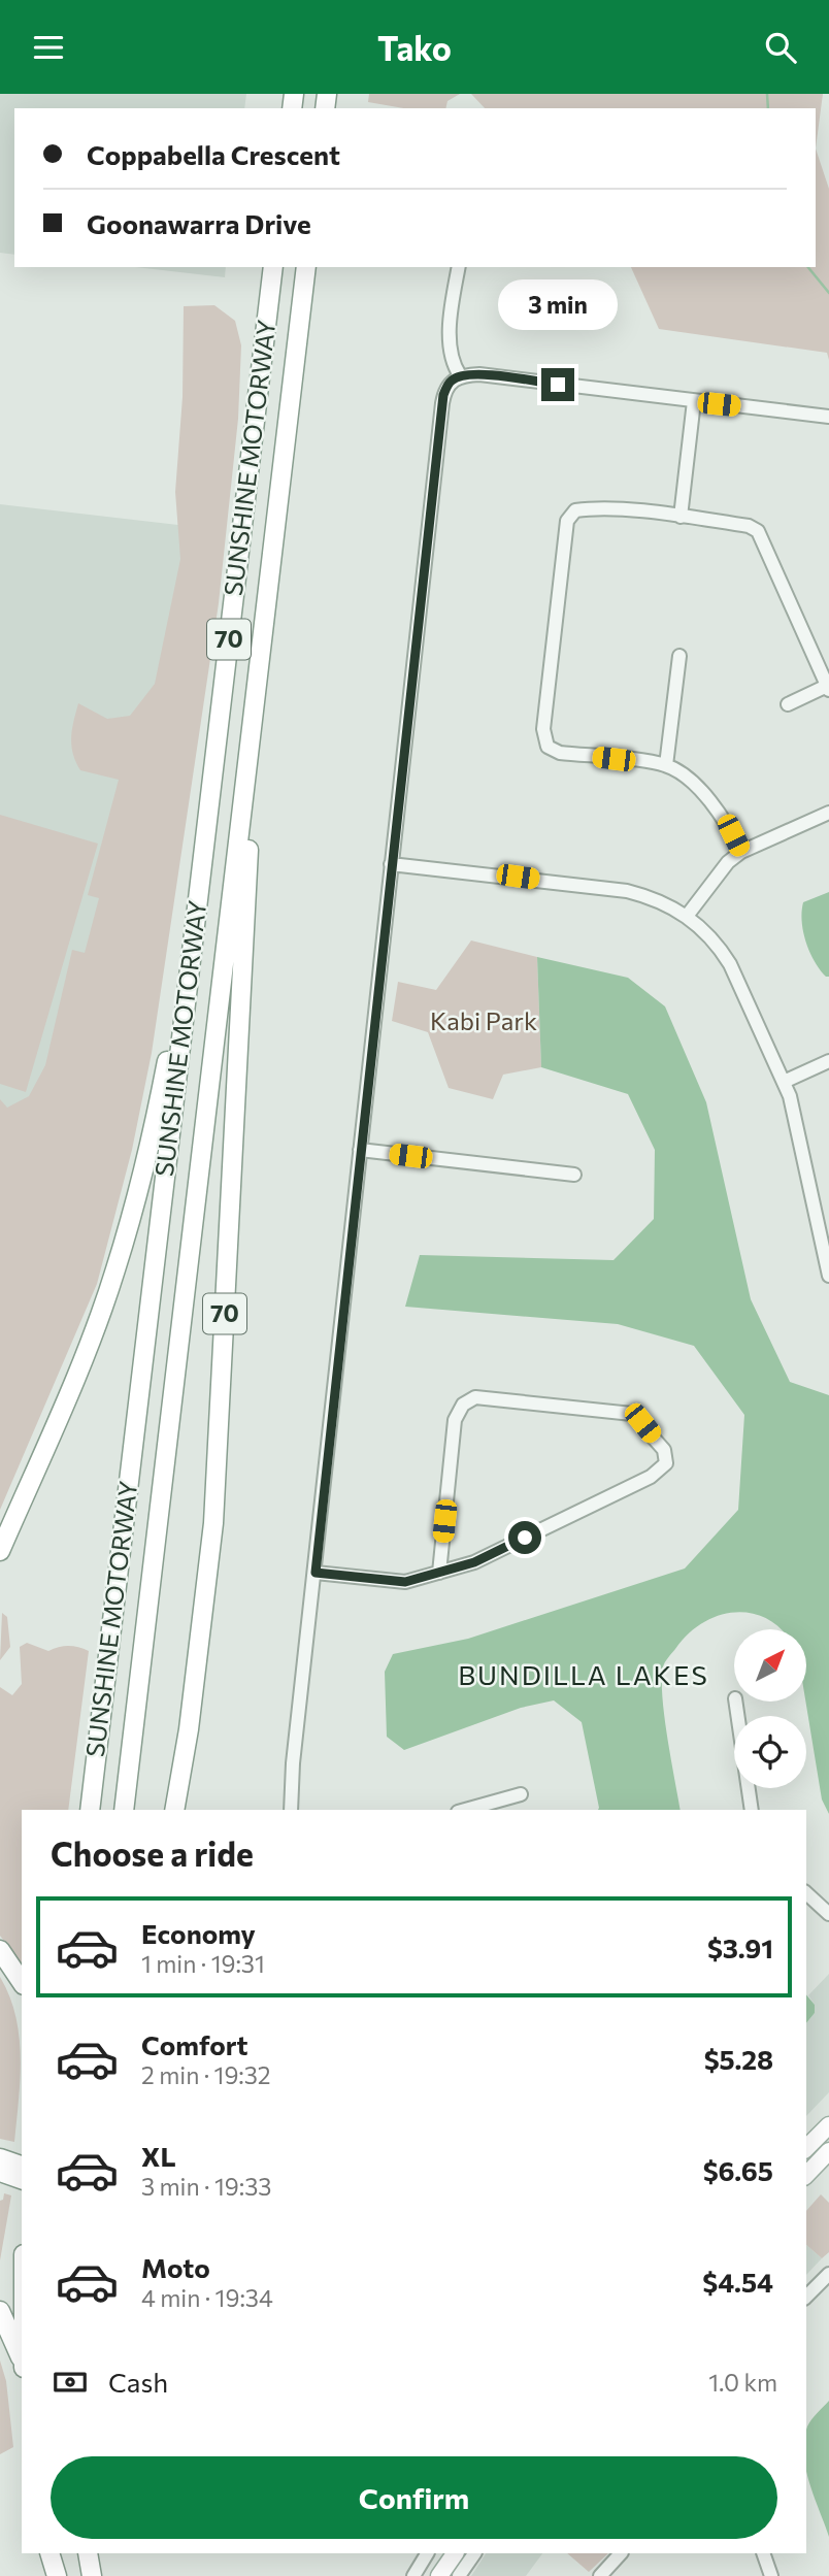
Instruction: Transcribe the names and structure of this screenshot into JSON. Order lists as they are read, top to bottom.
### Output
{
  "streets": {
    "highway": ["SUNSHINE MOTORWAY", "70"]
  },
  "crossings": [
    ["SUNSHINE MOTORWAY", "70"]
  ],
  "districts": ["BUNDILLA LAKES"],
  "parks": ["Kabi Park"],
  "north": "top right",
  "page": {
    "header": "Tako",
    "banner": ["Coppabella Crescent", "Goonawarra Drive"],
    "bubble": "3 min",
    "heading": "Choose a ride",
    "list": [
      {
        "name": "Economy",
        "note": "1 min · 19:31",
        "value": "$3.91"
      },
      {
        "name": "Comfort",
        "note": "2 min · 19:32",
        "value": "$5.28"
      },
      {
        "name": "XL",
        "note": "3 min · 19:33",
        "value": "$6.65"
      },
      {
        "name": "Moto",
        "note": "4 min · 19:34",
        "value": "$4.54"
      }
    ],
    "pay": ["Cash", "1.0 km"],
    "buttons": "Confirm"
  }
}
